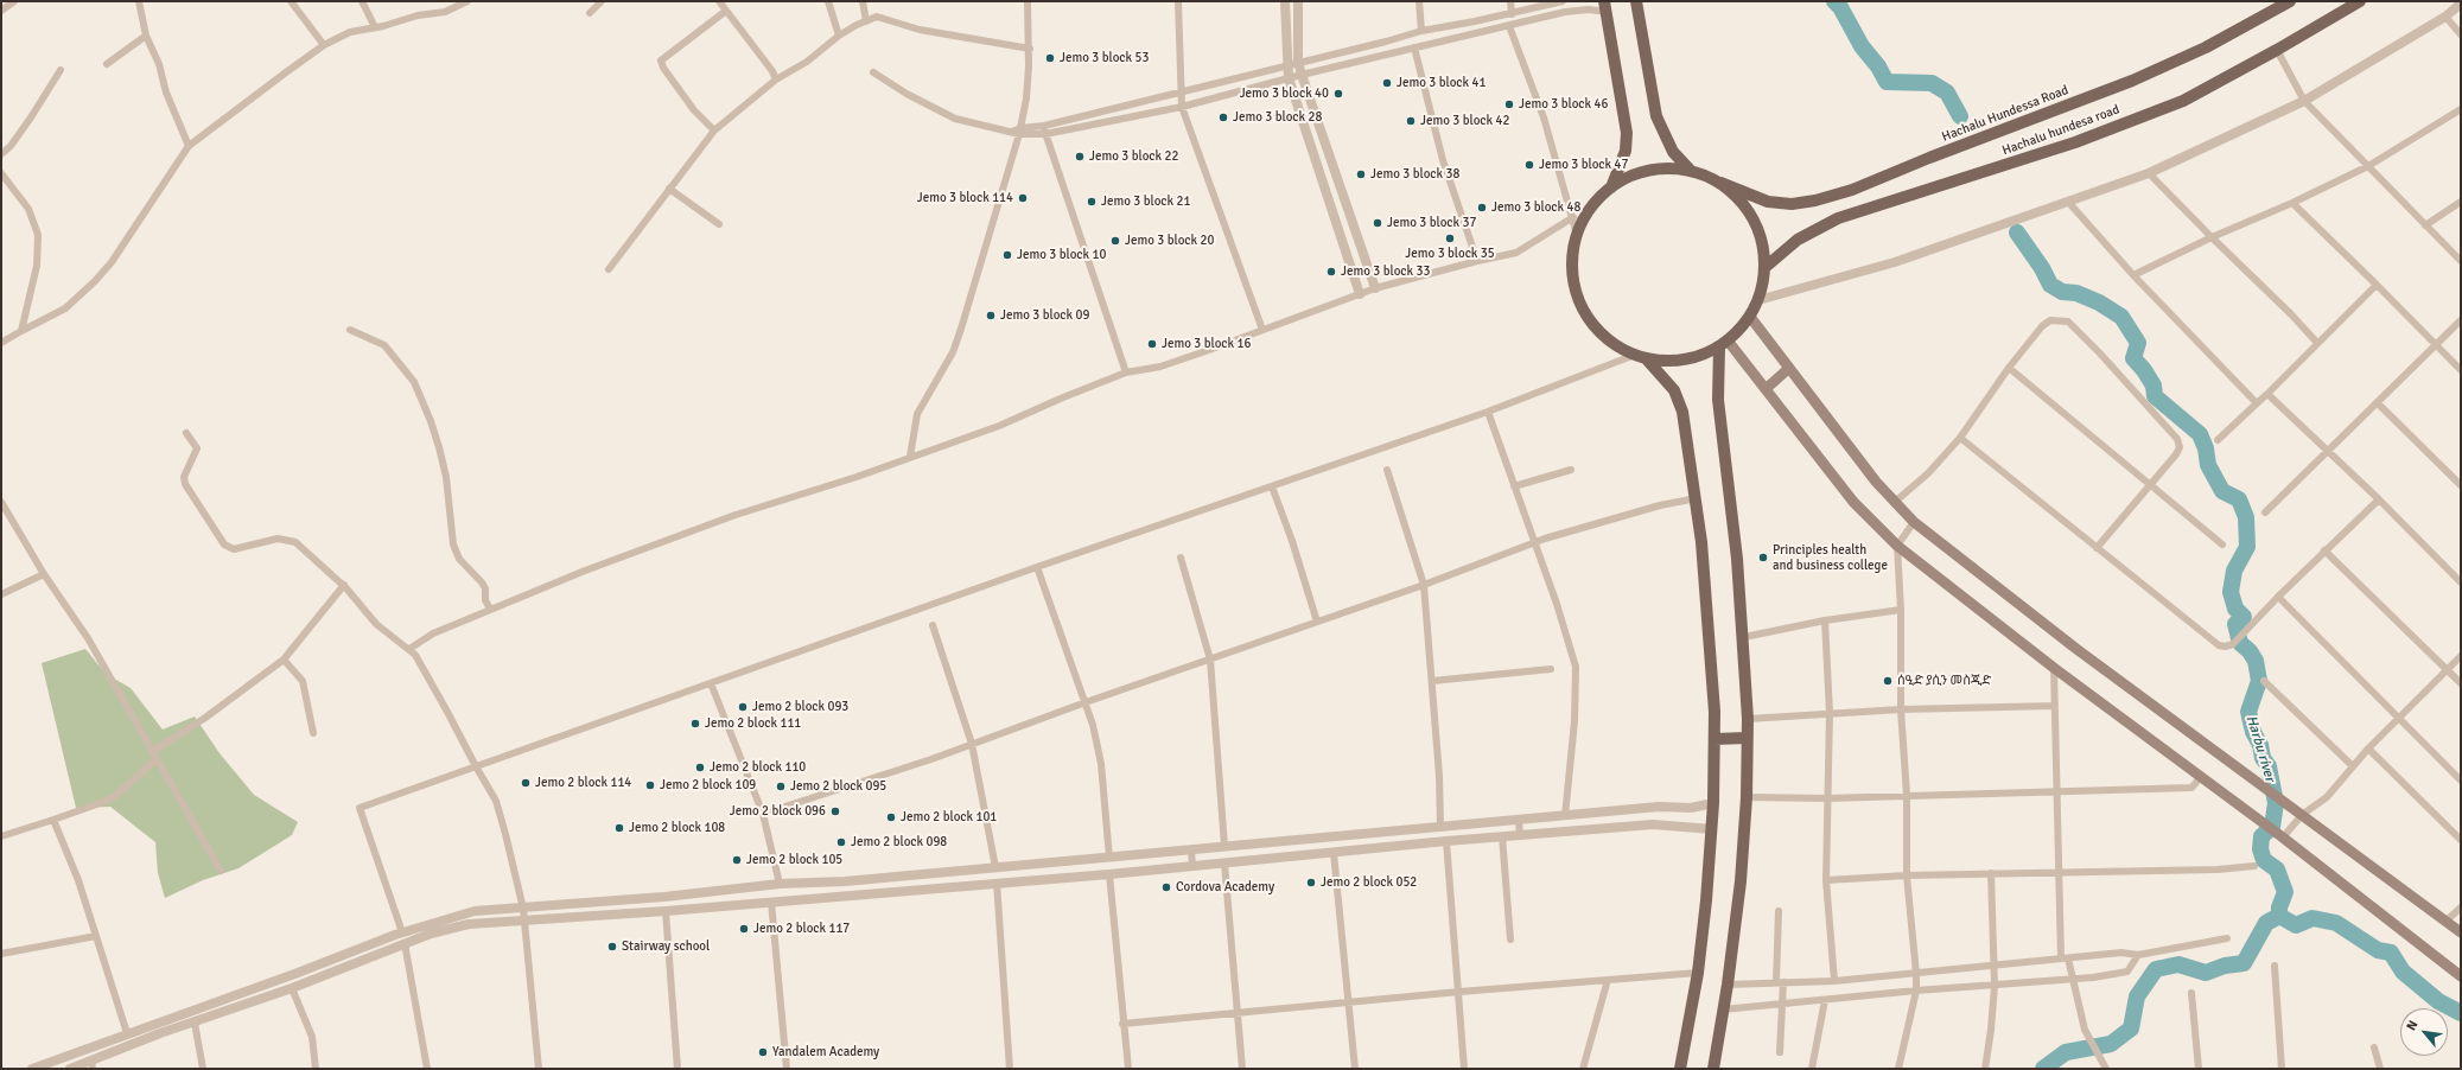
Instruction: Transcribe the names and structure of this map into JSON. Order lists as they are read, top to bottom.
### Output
{
  "streets": {
    "main road": ["Hachalu Hundessa Road", "Hachalu hundesa road"]
  },
  "water": ["Harbu river"],
  "places": [
    "Jemo 3 block 53",
    "Jemo 3 block 41",
    "Jemo 3 block 40",
    "Jemo 3 block 46",
    "Jemo 3 block 28",
    "Jemo 3 block 42",
    "Jemo 3 block 22",
    "Jemo 3 block 47",
    "Jemo 3 block 38",
    "Jemo 3 block 114",
    "Jemo 3 block 21",
    "Jemo 3 block 48",
    "Jemo 3 block 37",
    "Jemo 3 block 35",
    "Jemo 3 block 20",
    "Jemo 3 block 10",
    "Jemo 3 block 33",
    "Jemo 3 block 09",
    "Jemo 3 block 16",
    "Principles health and business college",
    "ሰዒድ ያሲን መስጂድ",
    "Jemo 2 block 093",
    "Jemo 2 block 111",
    "Jemo 2 block 110",
    "Jemo 2 block 114",
    "Jemo 2 block 109",
    "Jemo 2 block 095",
    "Jemo 2 block 096",
    "Jemo 2 block 101",
    "Jemo 2 block 108",
    "Jemo 2 block 098",
    "Jemo 2 block 105",
    "Jemo 2 block 052",
    "Cordova Academy",
    "Jemo 2 block 117",
    "Stairway school",
    "Yandalem Academy"
  ],
  "north": "top left"
}
